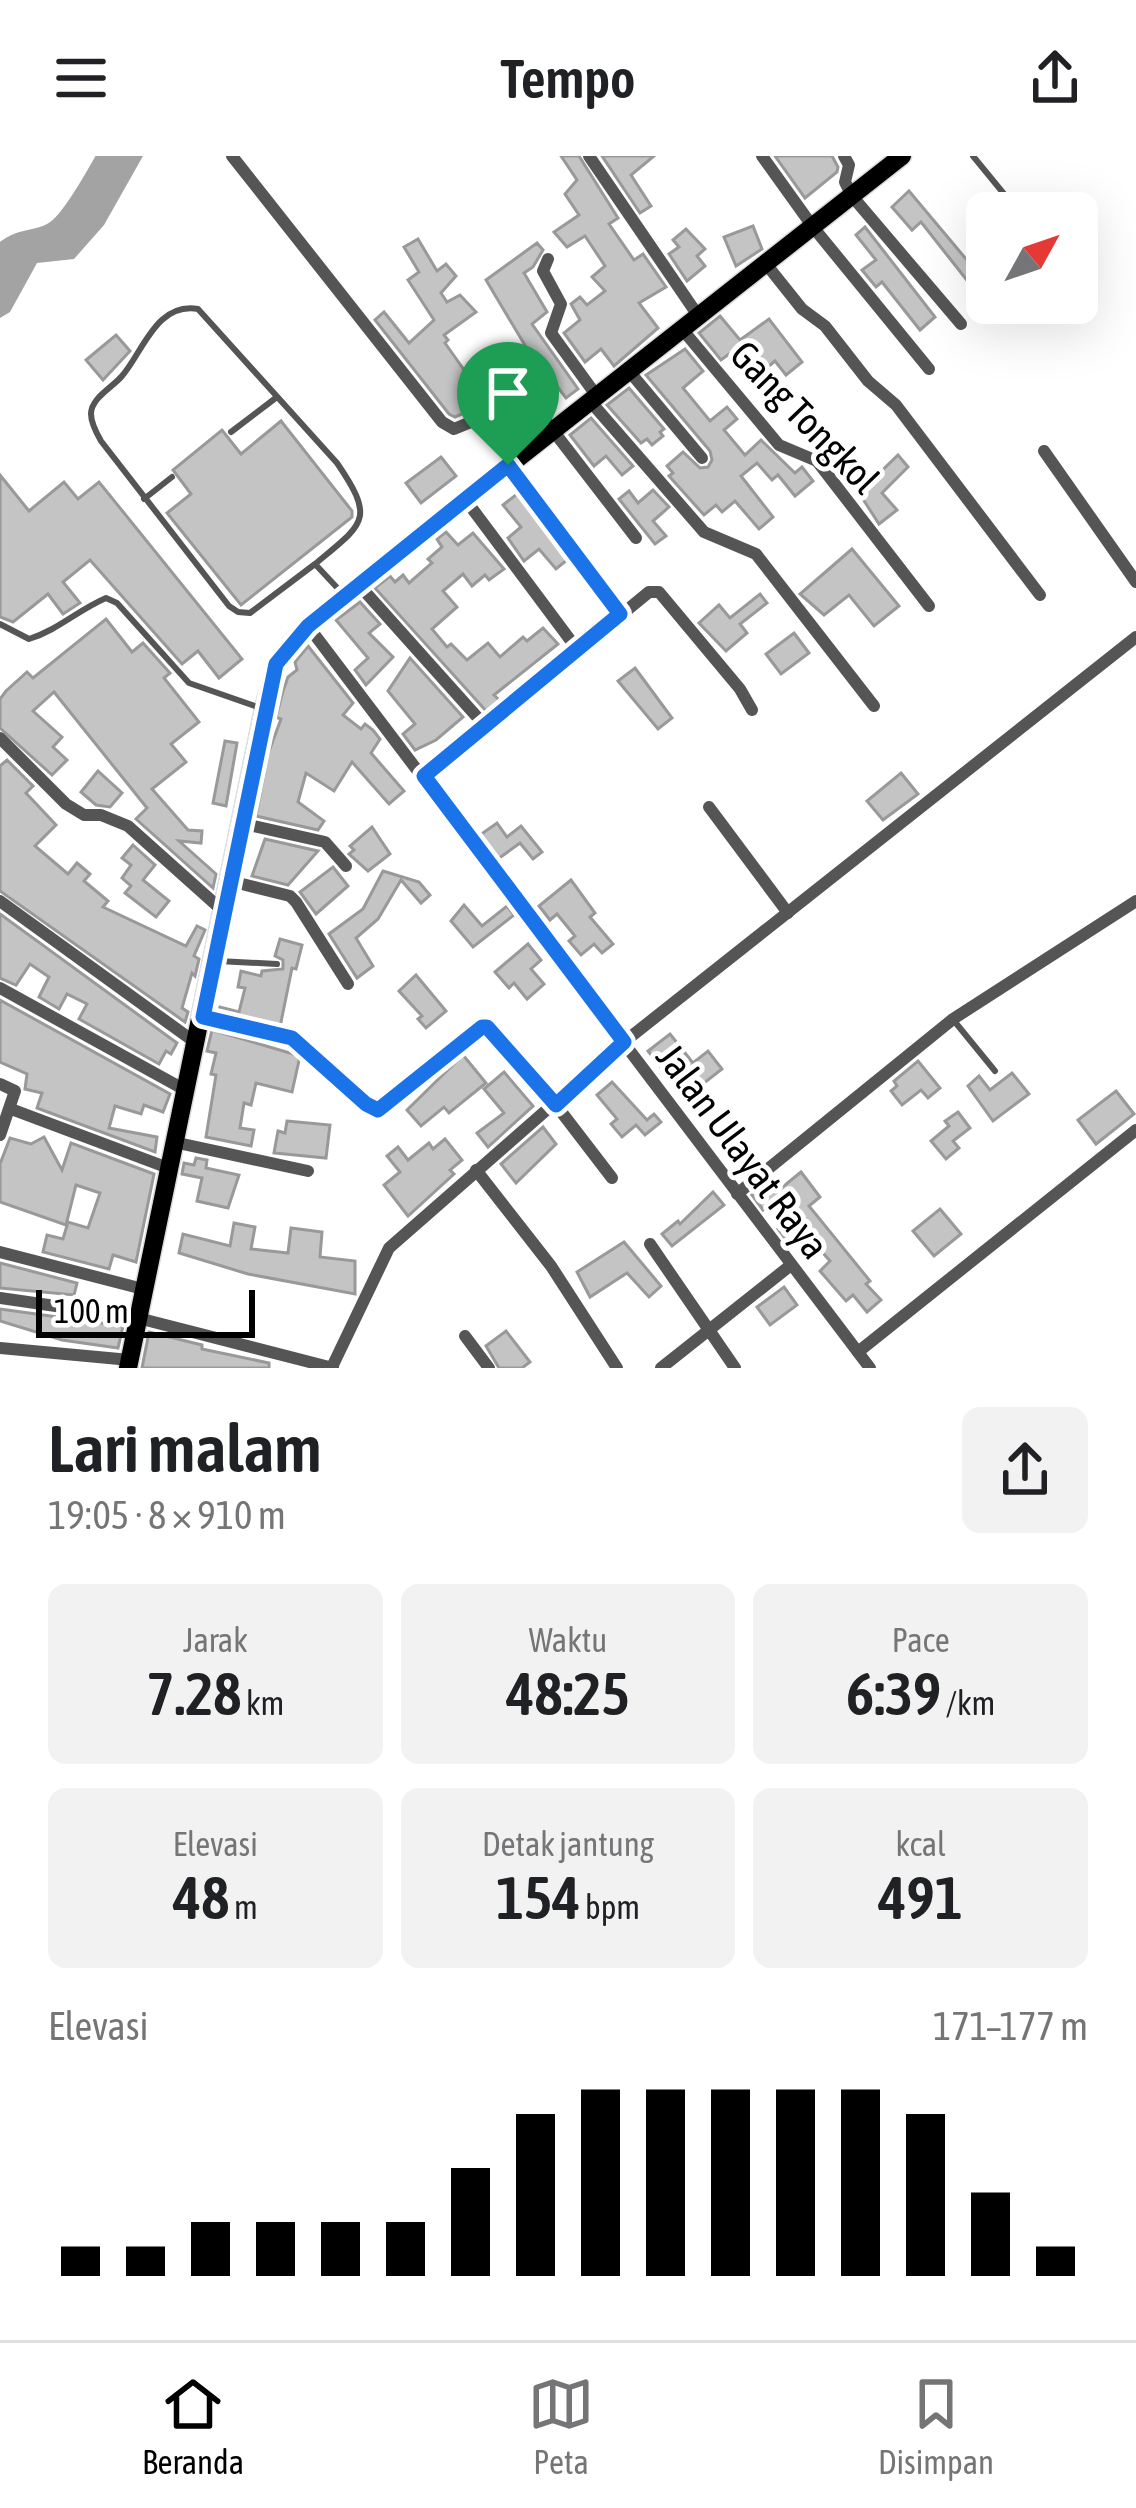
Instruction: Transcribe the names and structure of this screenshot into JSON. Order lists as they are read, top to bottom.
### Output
{
  "streets": {
    "street": ["Gang Tongkol", "Jalan Ulayat Raya"]
  },
  "scale_bar": "100 m",
  "north": "top right",
  "page": {
    "header": "Tempo",
    "scale": "100 m",
    "heading": ["Lari malam", "19:05 · 8 × 910 m"],
    "stats": [
      ["Jarak", "7.28 km"],
      ["Waktu", "48:25"],
      ["Pace", "6:39 /km"],
      ["Elevasi", "48 m"],
      ["Detak jantung", "154 bpm"],
      ["kcal", "491"]
    ],
    "chart": ["Elevasi", "171–177 m"],
    "tabs": ["Beranda", "Peta", "Disimpan"]
  }
}
